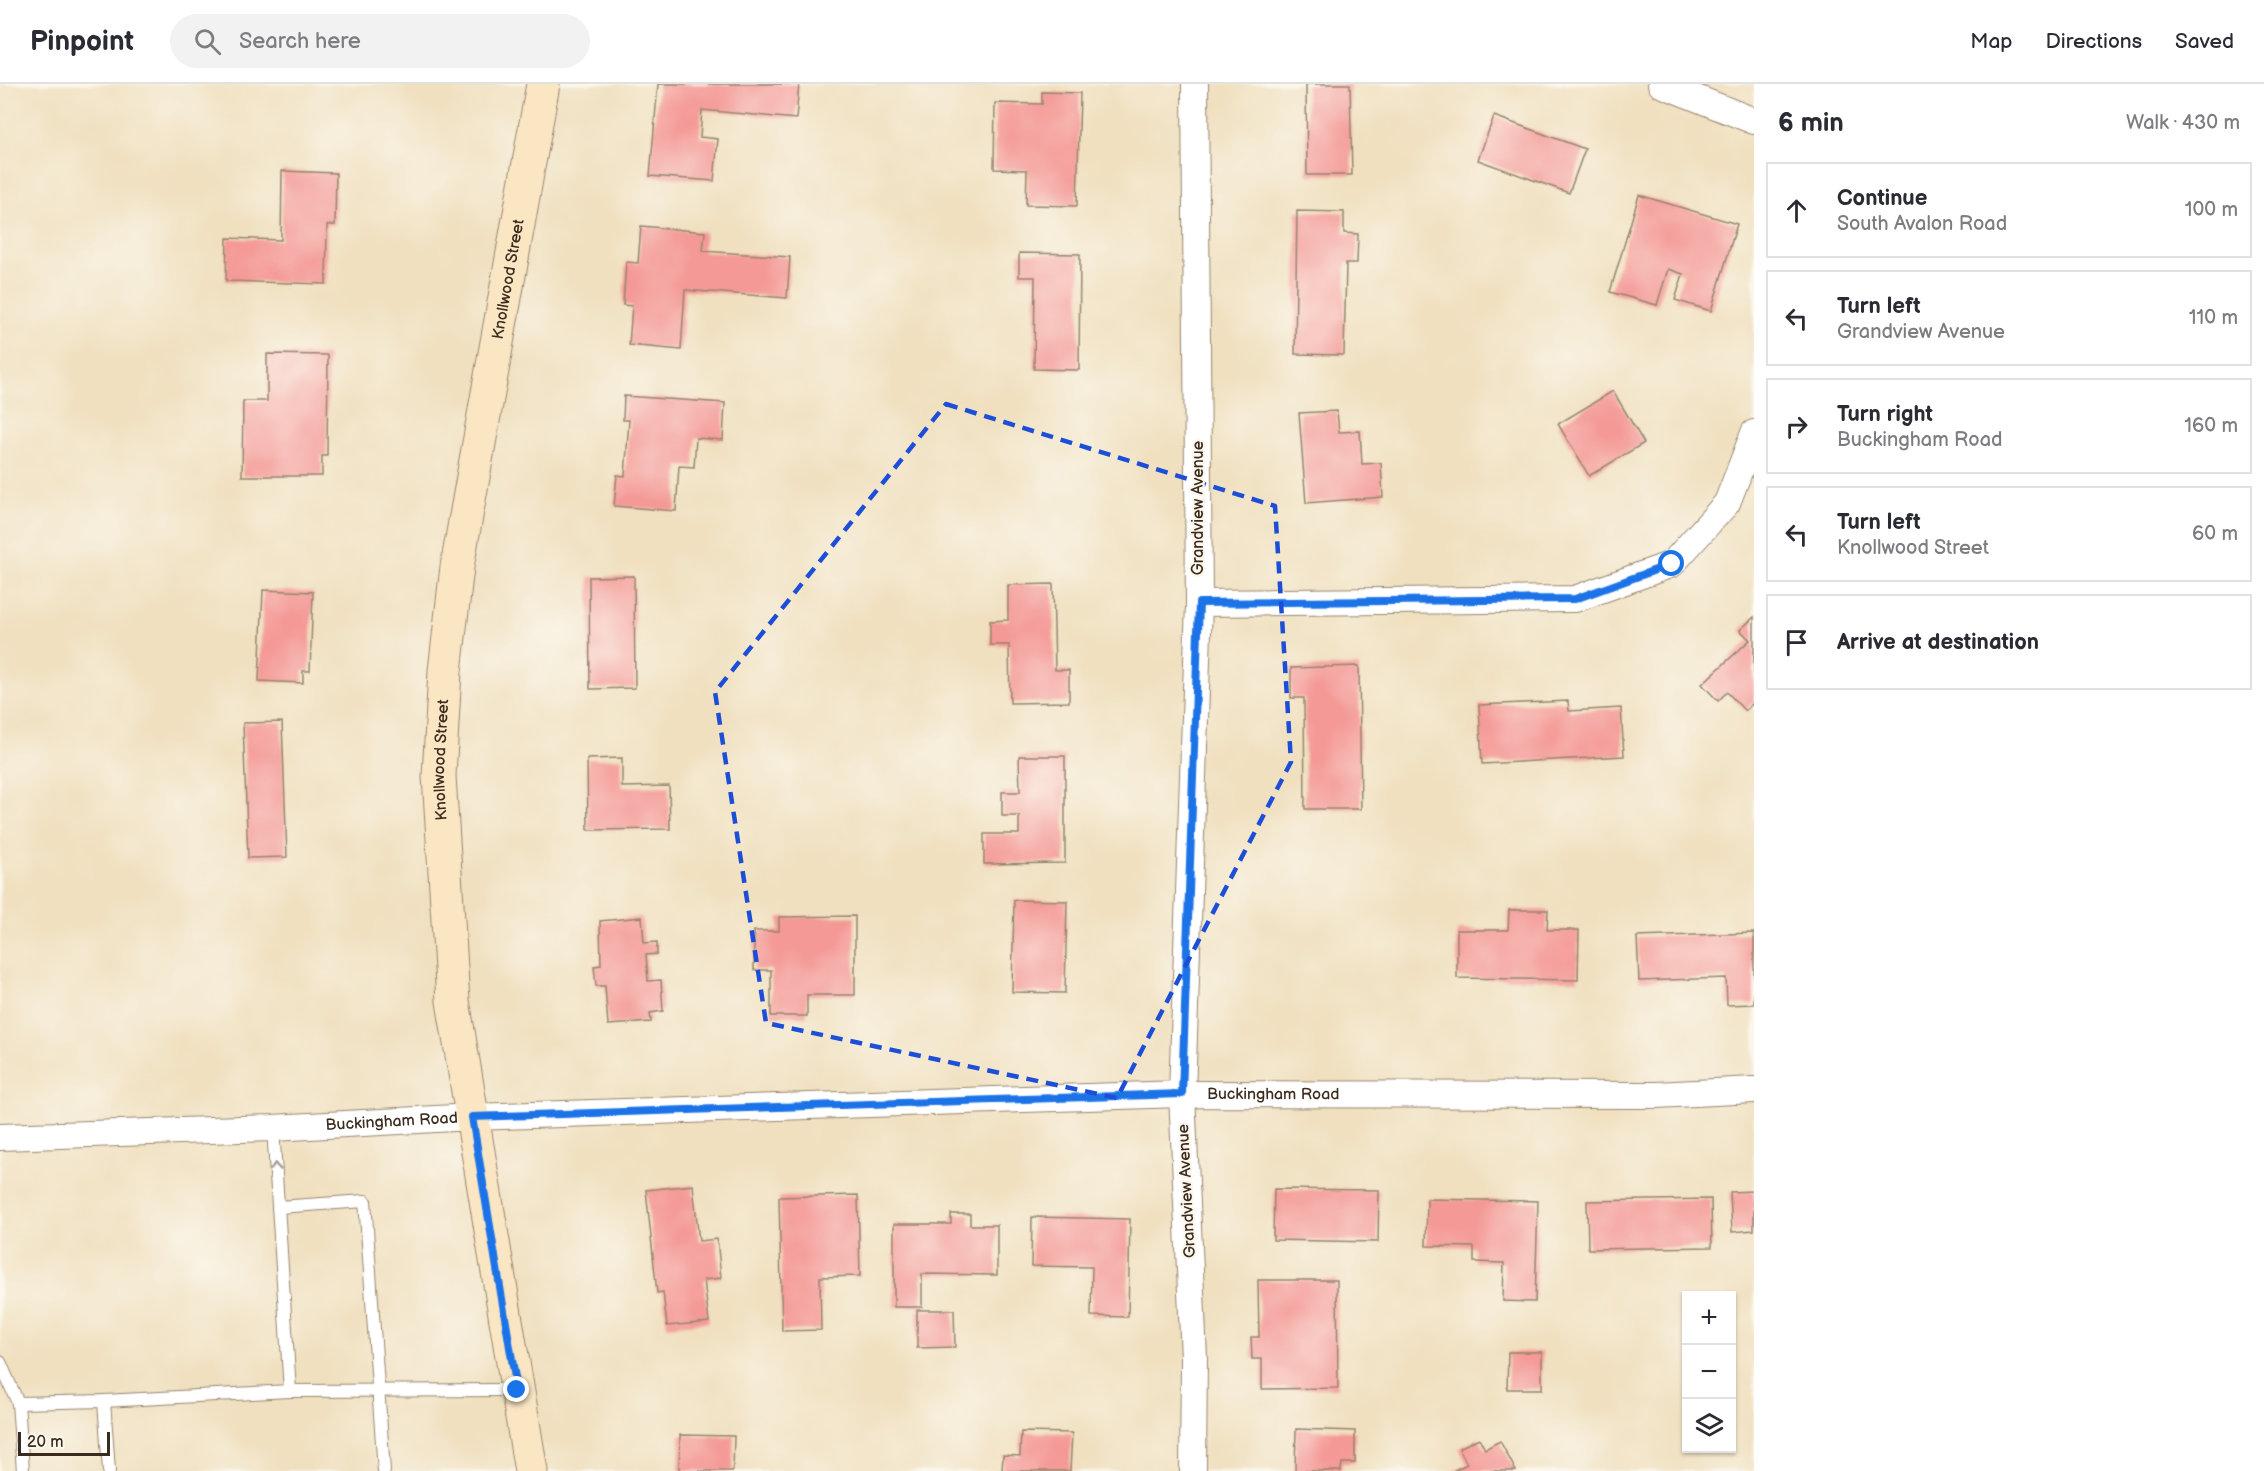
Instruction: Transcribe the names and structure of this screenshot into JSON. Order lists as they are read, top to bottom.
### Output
{
  "streets": {
    "main road": ["Knollwood Street"],
    "street": ["Grandview Avenue", "Buckingham Road"]
  },
  "crossings": [
    ["Knollwood Street", "Buckingham Road"],
    ["Grandview Avenue", "Buckingham Road"]
  ],
  "scale_bar": "20 m",
  "page": {
    "header": "Pinpoint",
    "search": "Search here",
    "nav": ["Map", "Directions", "Saved"],
    "heading": ["6 min", "Walk · 430 m"],
    "list": [
      ["Continue", "South Avalon Road", "100 m"],
      ["Turn left", "Grandview Avenue", "110 m"],
      ["Turn right", "Buckingham Road", "160 m"],
      ["Turn left", "Knollwood Street", "60 m"],
      "Arrive at destination"
    ],
    "map_buttons": ["+", "−"],
    "scale": "20 m"
  }
}
